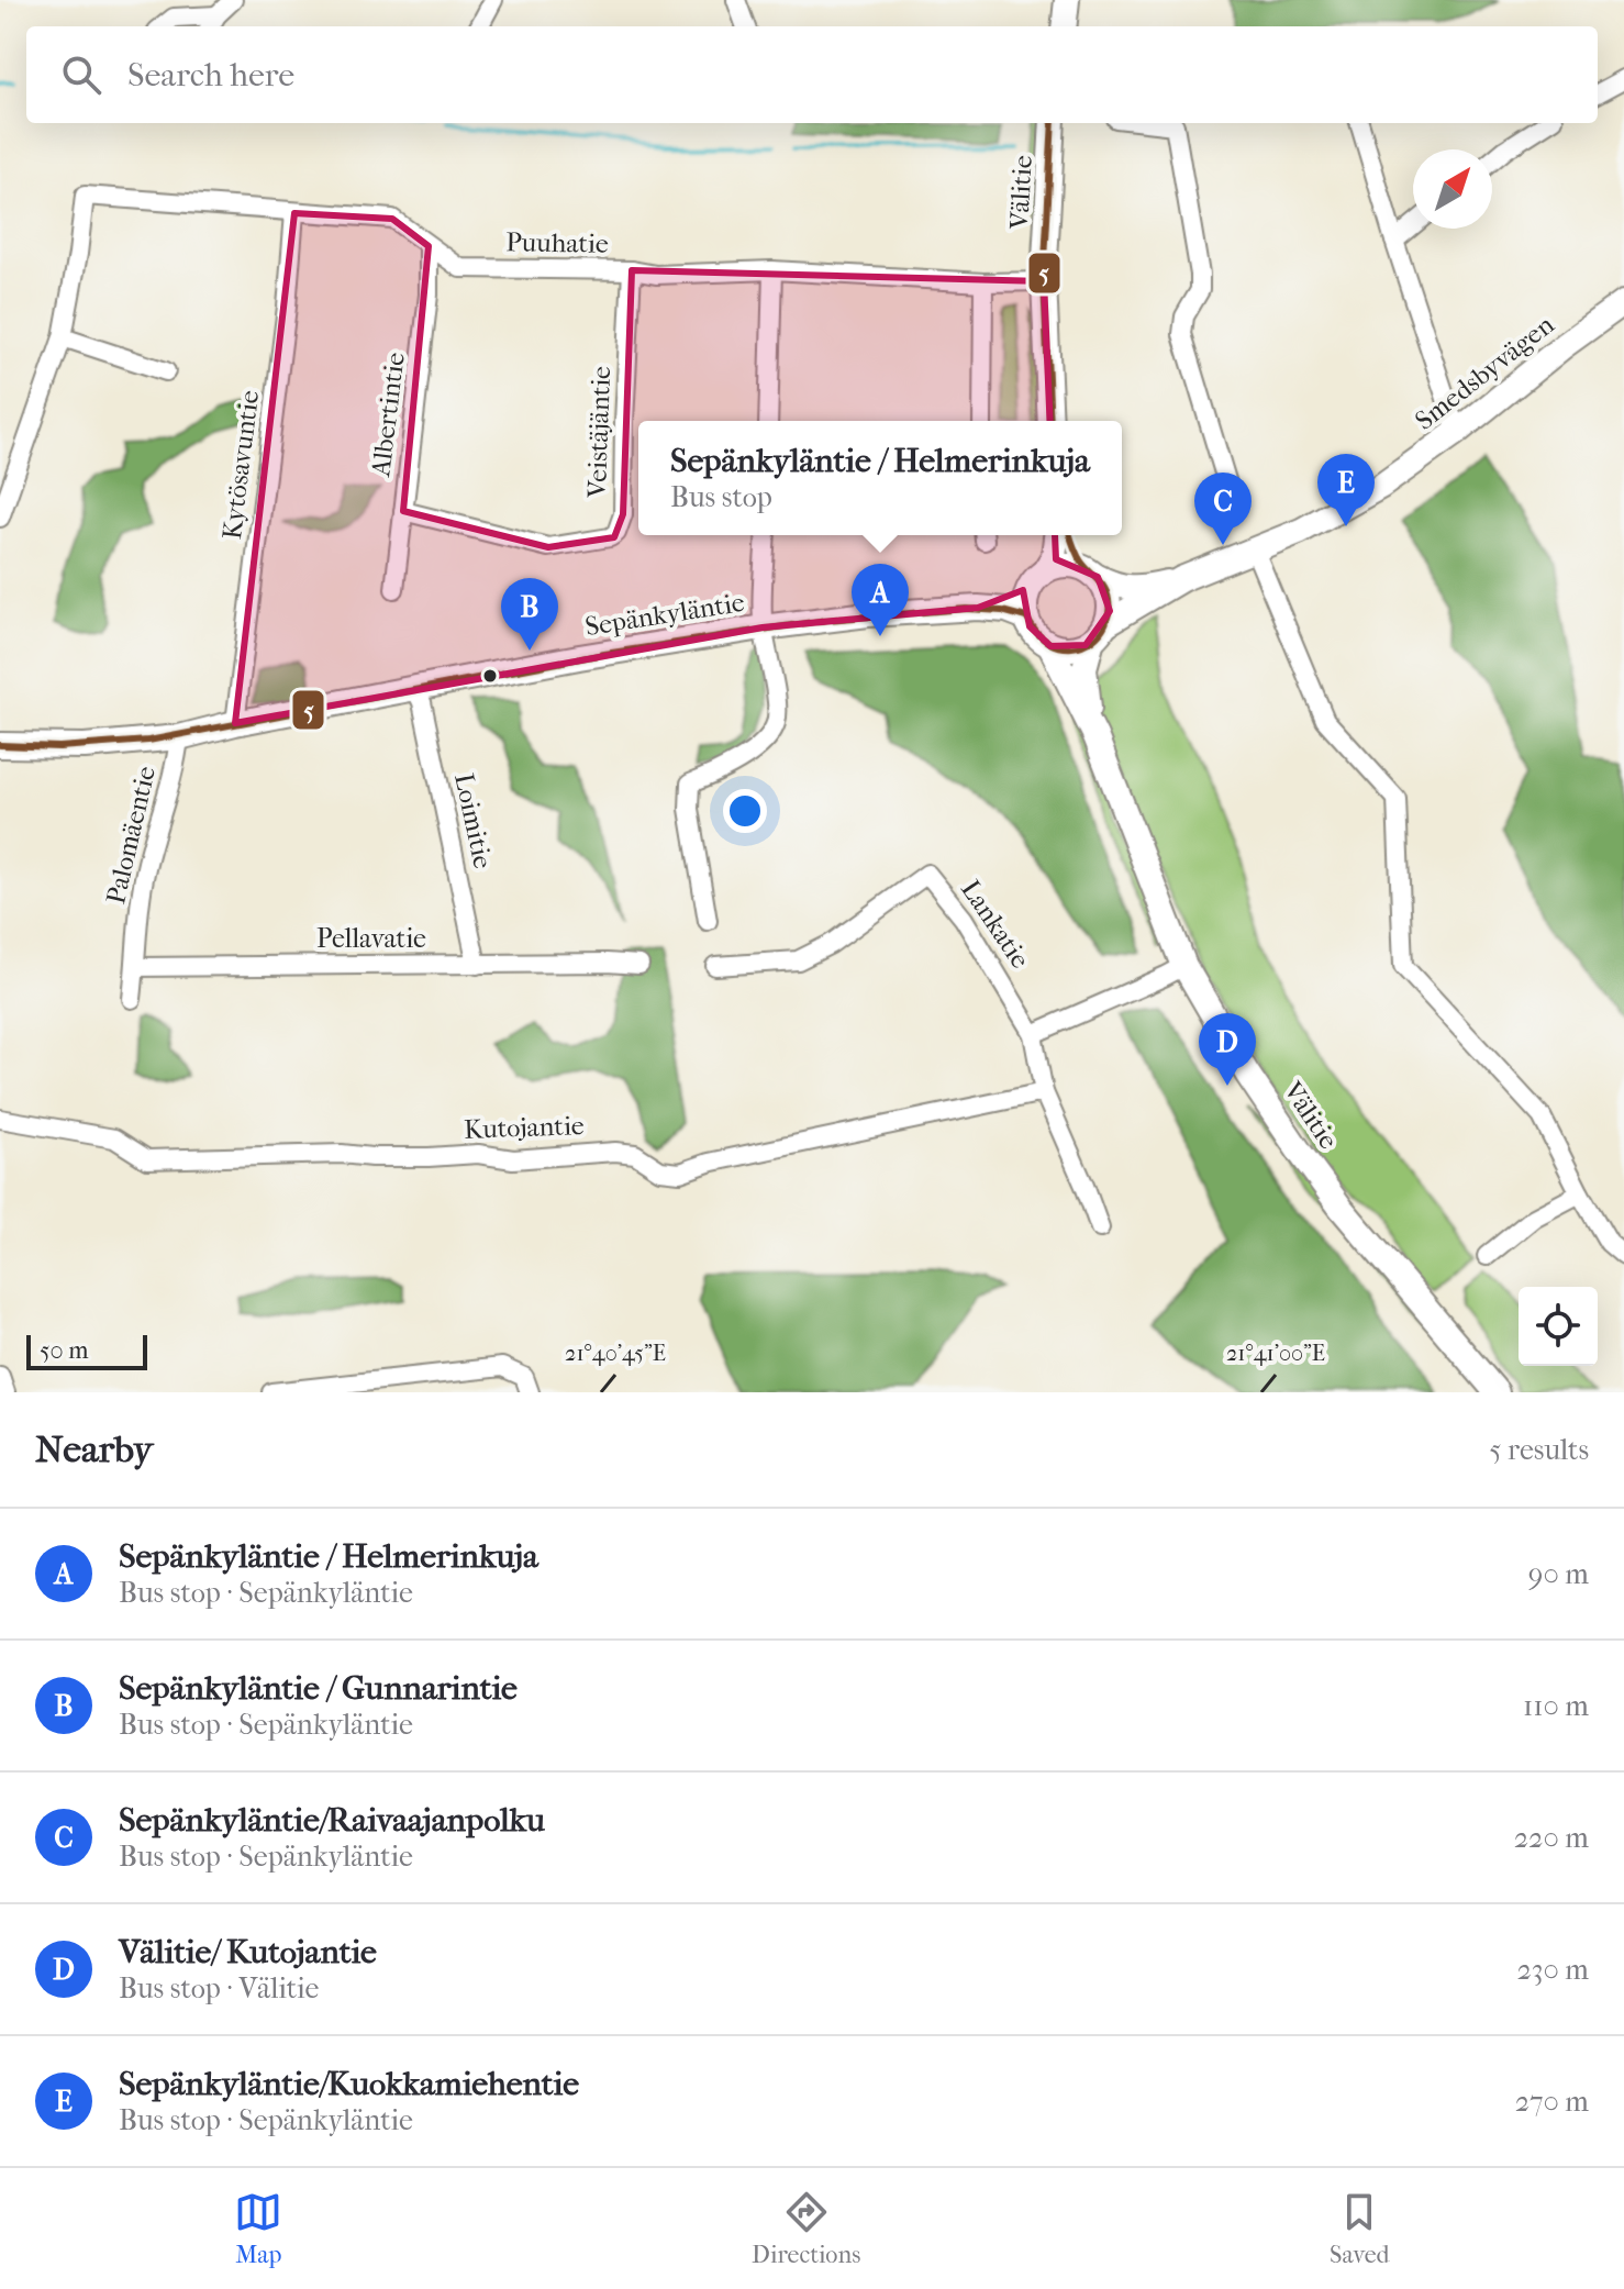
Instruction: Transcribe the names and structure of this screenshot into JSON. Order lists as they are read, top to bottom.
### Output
{
  "streets": {
    "main road": ["Välitie", "Smedsbyvägen", "Sepänkyläntie"],
    "street": [
      "Puuhatie",
      "Albertintie",
      "Veistäjäntie",
      "Kytösavuntie",
      "Loimitie",
      "Palomäentie",
      "Lankatie",
      "Pellavatie",
      "Kutojantie"
    ]
  },
  "crossings": [
    ["Välitie", "Puuhatie"],
    ["Välitie", "Sepänkyläntie"],
    ["Puuhatie", "Albertintie"],
    ["Puuhatie", "Veistäjäntie"],
    ["Puuhatie", "Kytösavuntie"],
    ["Albertintie", "Veistäjäntie"],
    ["Kytösavuntie", "Sepänkyläntie"],
    ["Sepänkyläntie", "Loimitie"],
    ["Sepänkyläntie", "Palomäentie"],
    ["Loimitie", "Pellavatie"],
    ["Palomäentie", "Pellavatie"],
    ["Lankatie", "Kutojantie"]
  ],
  "lines": ["transit line 5"],
  "scale_bar": "50 m",
  "north": "top right",
  "page": {
    "search": "Search here",
    "popup": ["Sepänkyläntie / Helmerinkuja", "Bus stop"],
    "pins": [
      "E",
      "C",
      "A",
      "B",
      "D"
    ],
    "scale": "50 m",
    "heading": ["Nearby", "5 results"],
    "list": [
      {
        "mark": "A",
        "name": "Sepänkyläntie / Helmerinkuja",
        "note": "Bus stop · Sepänkyläntie",
        "value": "90 m"
      },
      {
        "mark": "B",
        "name": "Sepänkyläntie / Gunnarintie",
        "note": "Bus stop · Sepänkyläntie",
        "value": "110 m"
      },
      {
        "mark": "C",
        "name": "Sepänkyläntie/Raivaajanpolku",
        "note": "Bus stop · Sepänkyläntie",
        "value": "220 m"
      },
      {
        "mark": "D",
        "name": "Välitie/ Kutojantie",
        "note": "Bus stop · Välitie",
        "value": "230 m"
      },
      {
        "mark": "E",
        "name": "Sepänkyläntie/Kuokkamiehentie",
        "note": "Bus stop · Sepänkyläntie",
        "value": "270 m"
      }
    ],
    "nav": ["Map", "Directions", "Saved"]
  },
  "coordinates": ["21°40'45\"E", "21°41'00\"E"]
}
